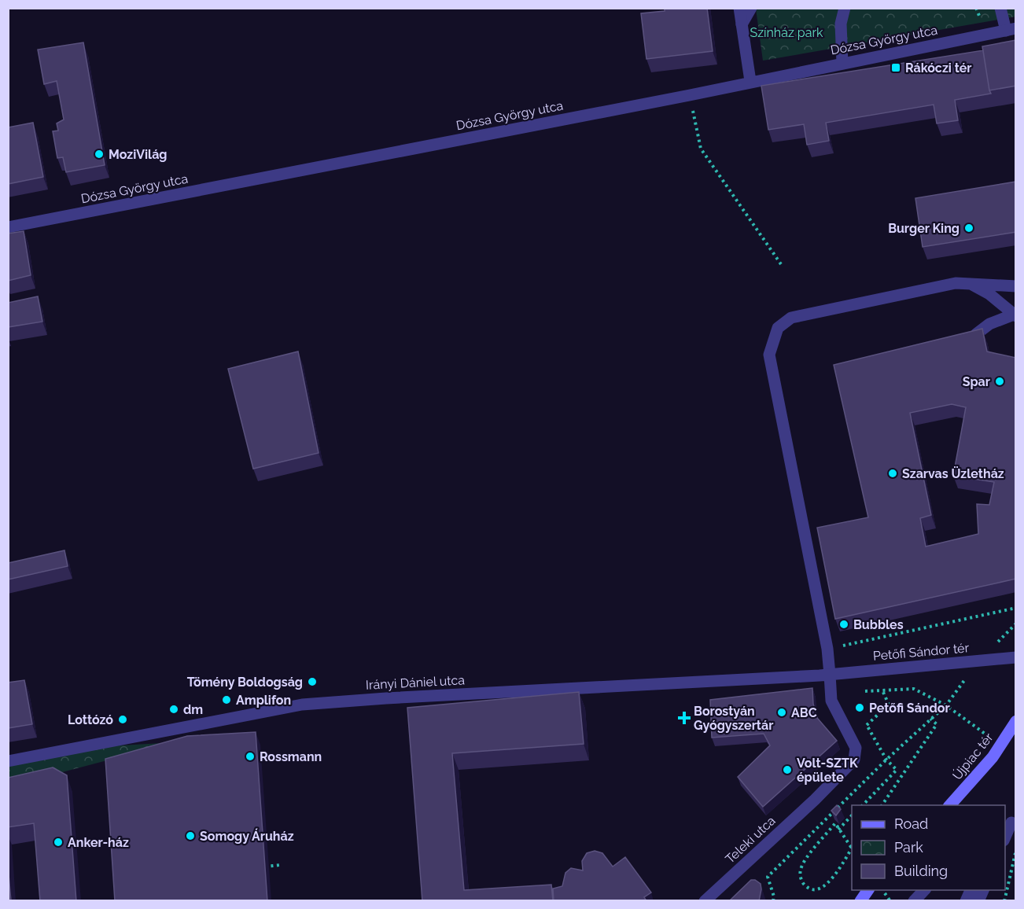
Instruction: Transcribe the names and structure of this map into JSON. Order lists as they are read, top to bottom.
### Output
{
  "streets": {
    "street": [
      "Dózsa György utca",
      "Petőfi Sándor tér",
      "Irányi Dániel utca",
      "Újpiac tér",
      "Teleki utca"
    ]
  },
  "crossings": [
    ["Petőfi Sándor tér", "Irányi Dániel utca"]
  ],
  "parks": ["Színház park"],
  "places": {
    "transit": ["Rákóczi tér"],
    "other": [
      "MoziVilág",
      "Burger King",
      "Spar",
      "Szarvas Üzletház",
      "Bubbles",
      "Tömény Boldogság",
      "Amplifon",
      "Petőfi Sándor",
      "dm",
      "ABC",
      "Lottózó",
      "Rossmann",
      "Volt-SZTK épülete",
      "Somogy Áruház",
      "Anker-ház"
    ],
    "health": ["Borostyán Gyógyszertár"]
  },
  "legend": ["Road", "Park", "Building"]
}
